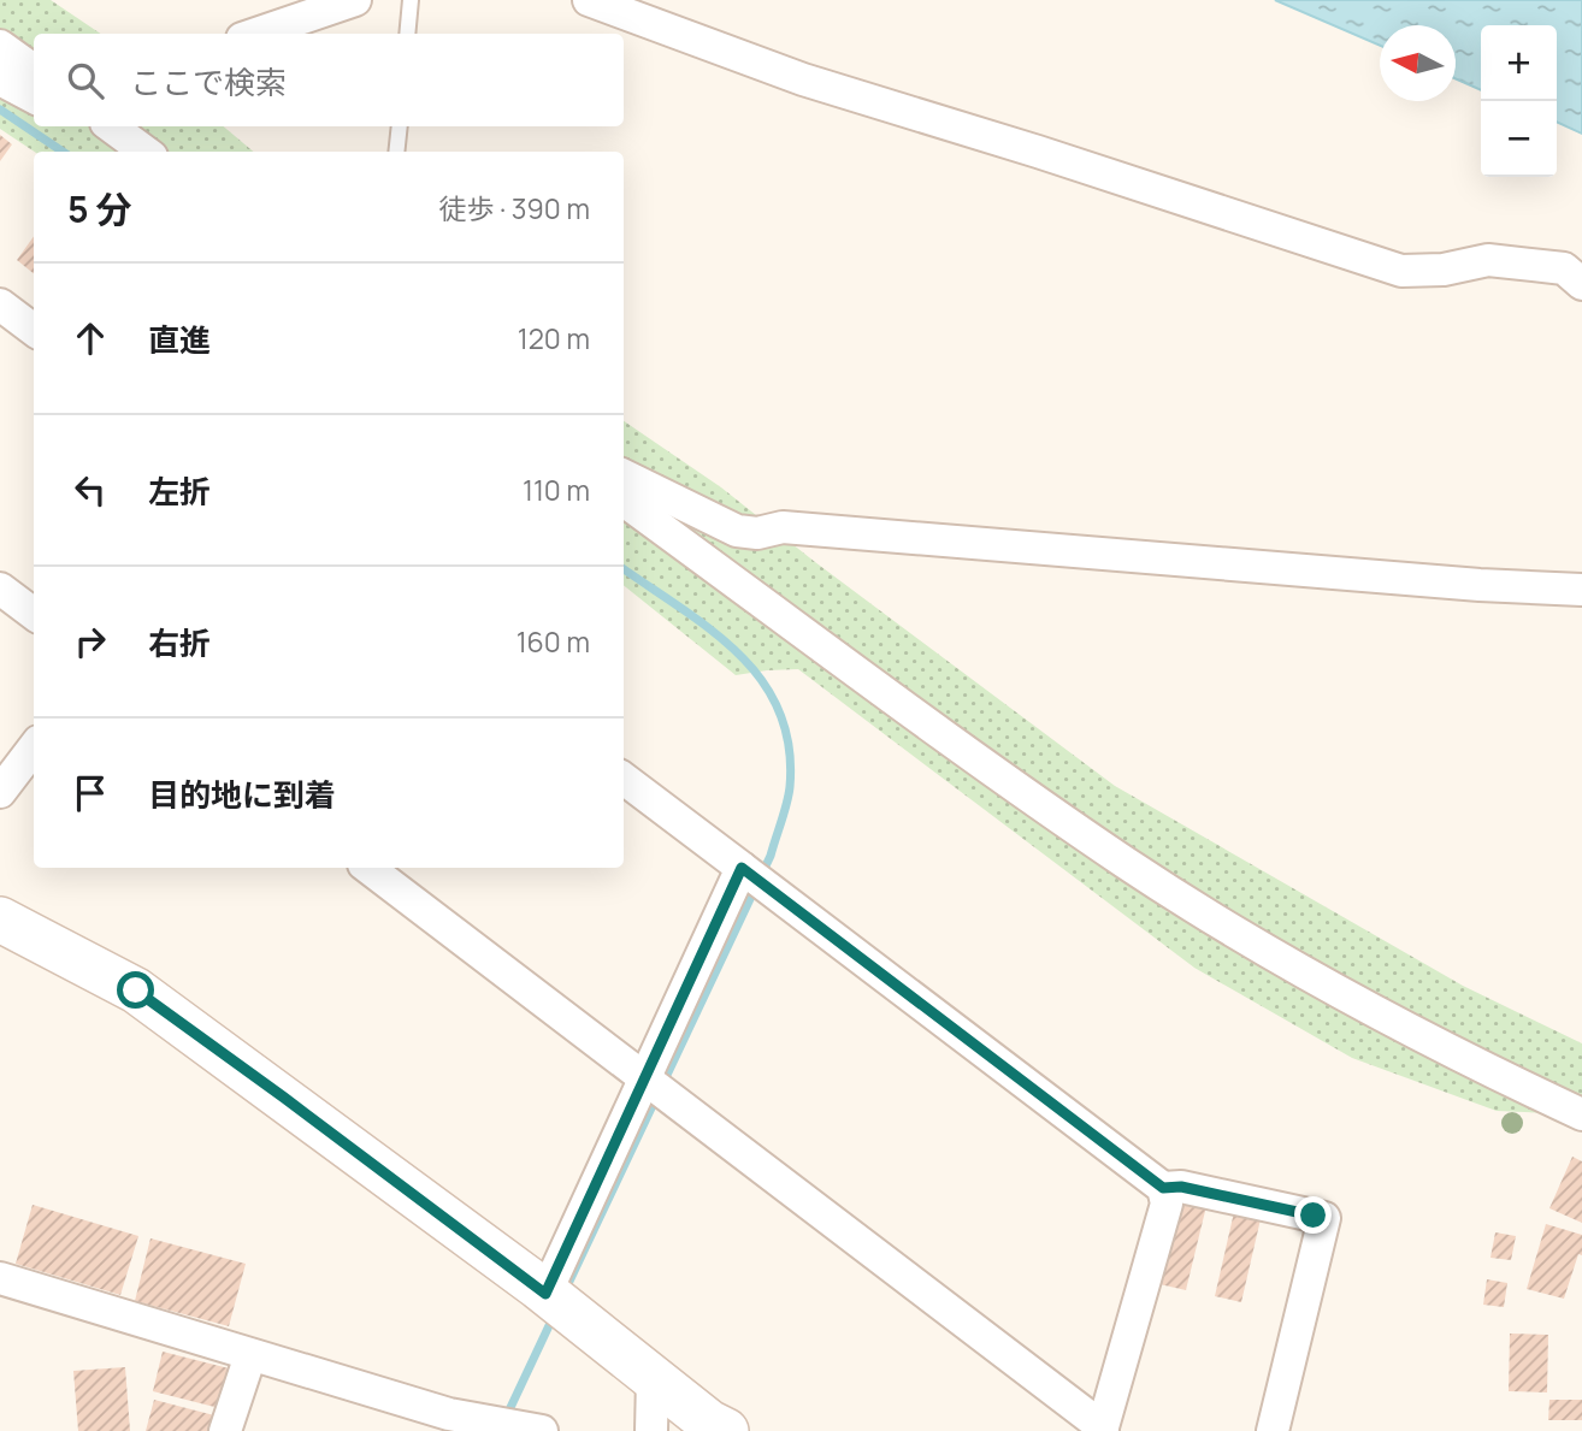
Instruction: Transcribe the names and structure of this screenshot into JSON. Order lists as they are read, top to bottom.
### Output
{
  "north": "left",
  "page": {
    "map_buttons": ["+", "−"],
    "search": "ここで検索",
    "heading": ["5 分", "徒歩 · 390 m"],
    "list": [
      ["直進", "120 m"],
      ["左折", "110 m"],
      ["右折", "160 m"],
      "目的地に到着"
    ]
  }
}
